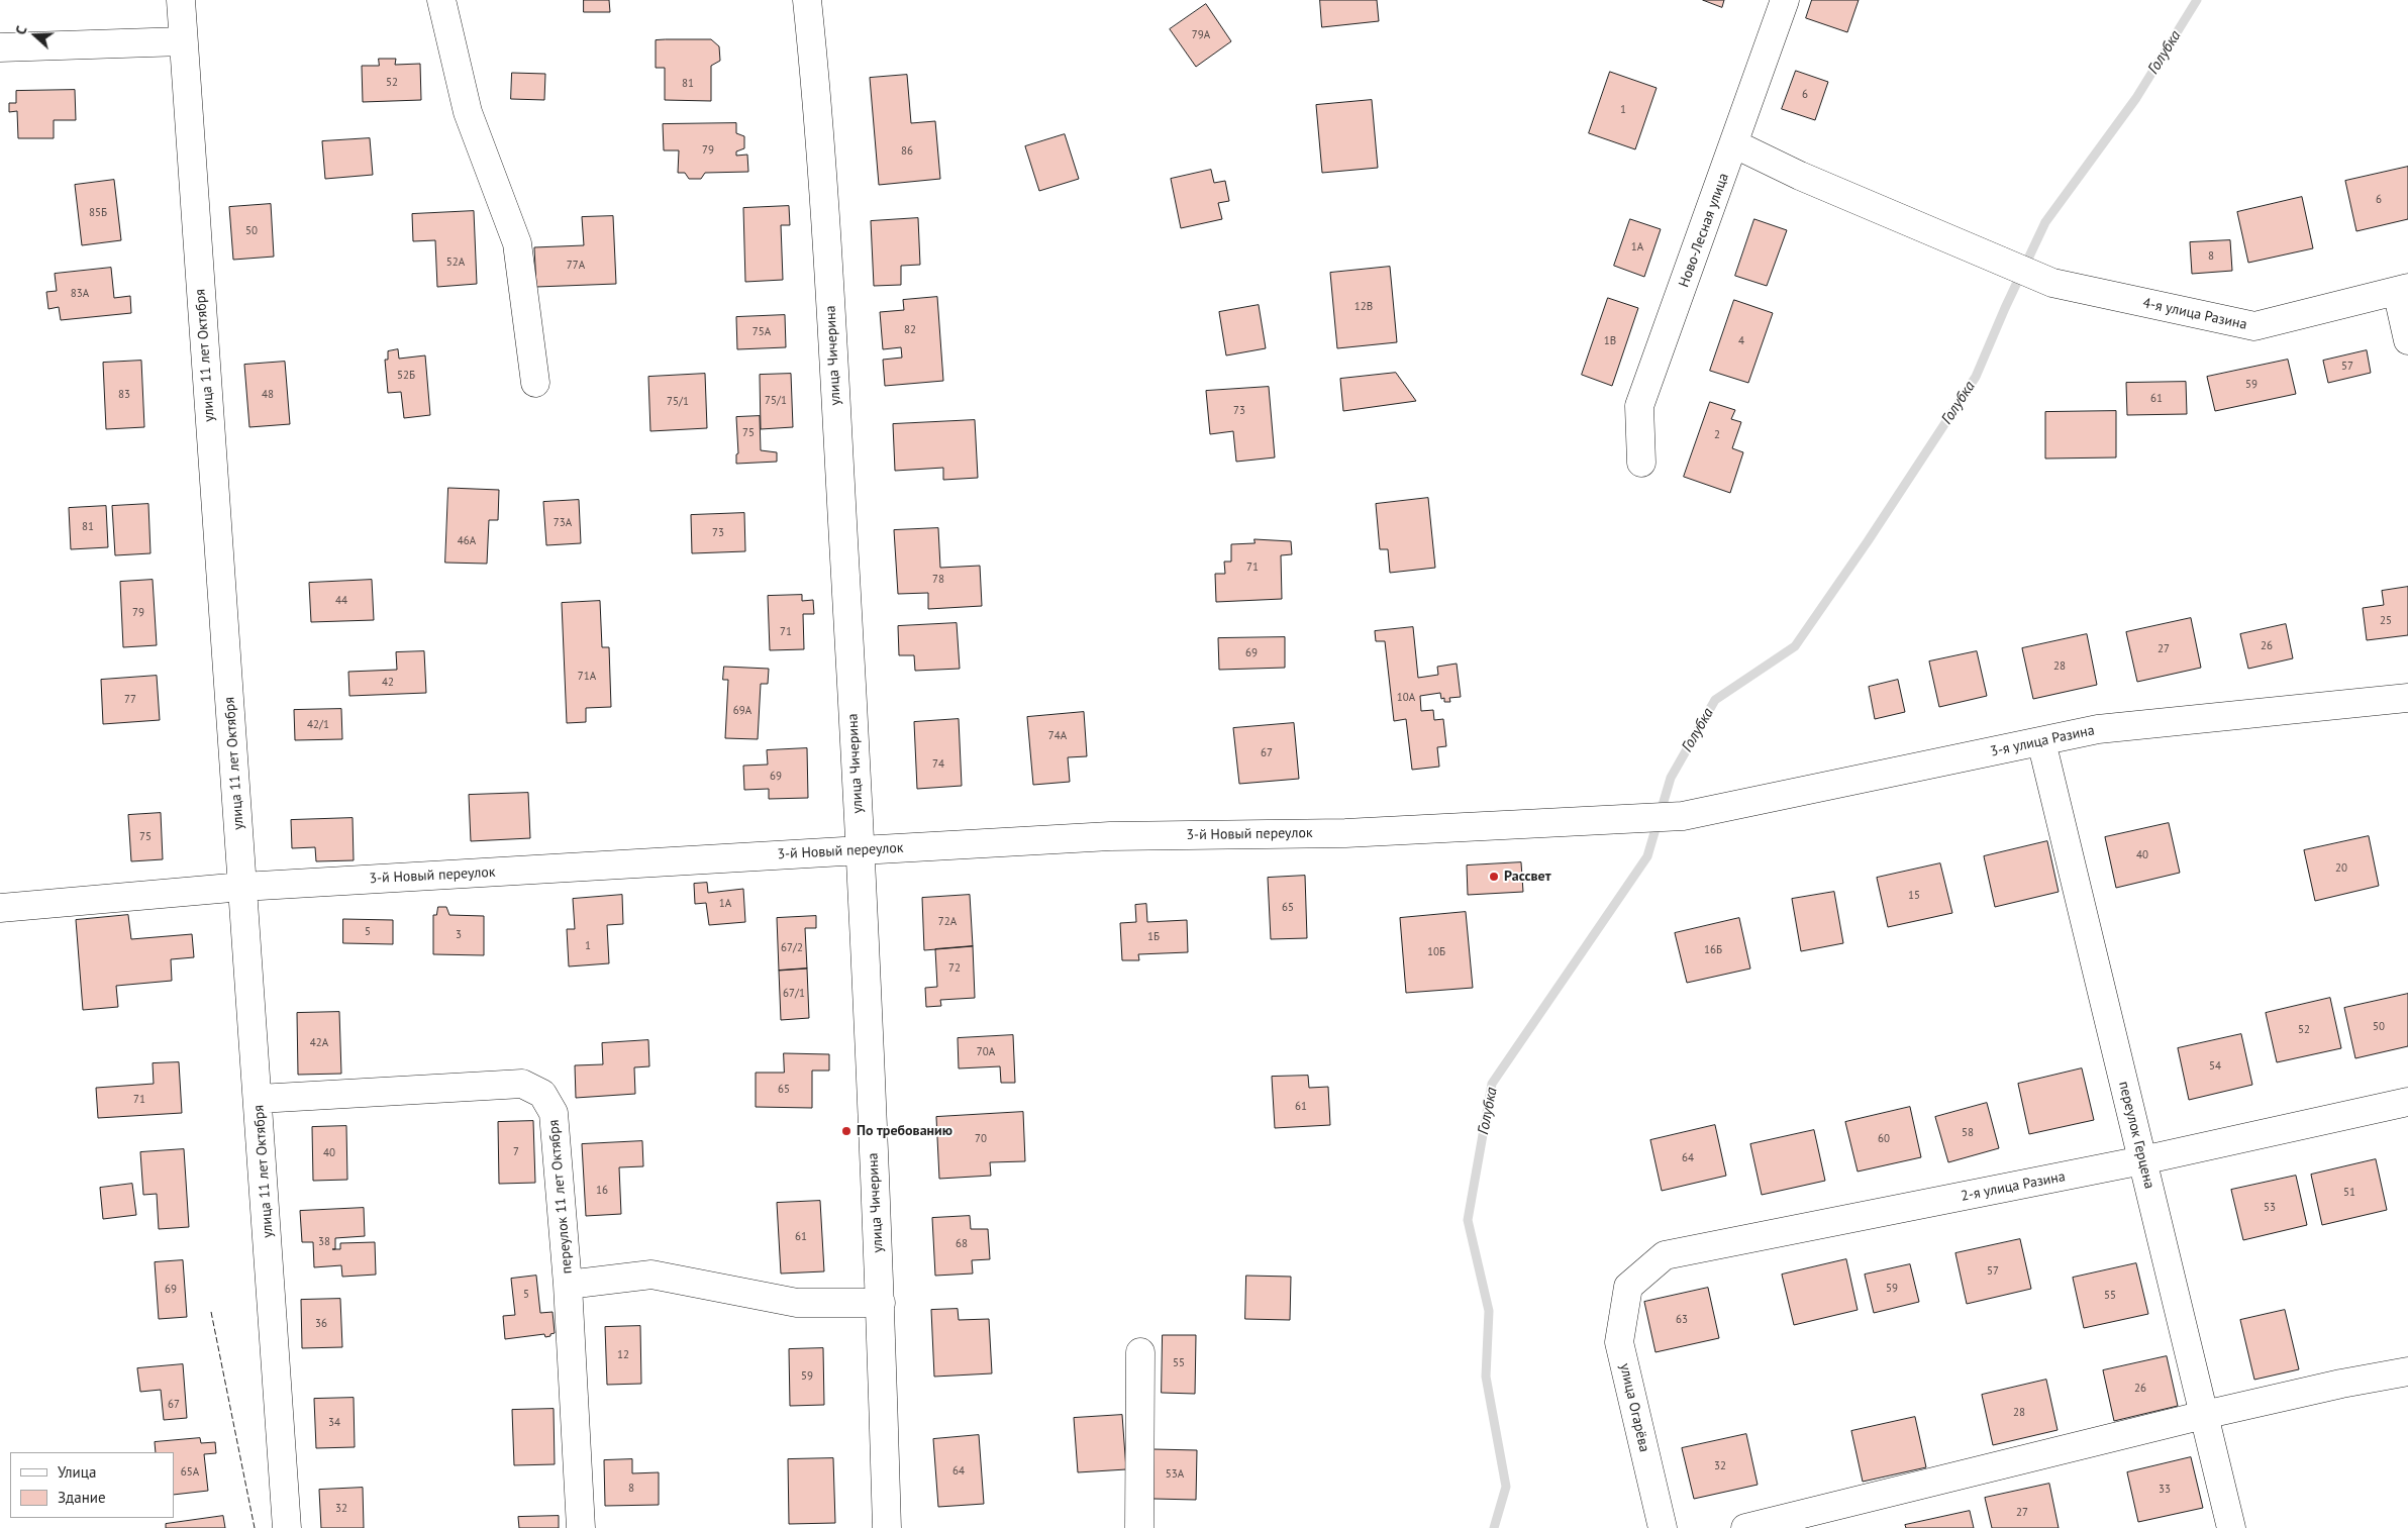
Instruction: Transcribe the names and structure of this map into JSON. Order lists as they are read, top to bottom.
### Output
{
  "streets": {
    "street": [
      "Ново-Лесная улица",
      "4-я улица Разина",
      "улица 11 лет Октября",
      "улица Чичерина",
      "3-я улица Разина",
      "3-й Новый переулок",
      "переулок Герцена",
      "2-я улица Разина",
      "переулок 11 лет Октября",
      "улица Огарёва"
    ]
  },
  "crossings": [
    ["Ново-Лесная улица", "4-я улица Разина"],
    ["улица 11 лет Октября", "3-й Новый переулок"],
    ["улица 11 лет Октября", "переулок 11 лет Октября"],
    ["улица Чичерина", "3-й Новый переулок"],
    ["3-я улица Разина", "3-й Новый переулок"],
    ["3-я улица Разина", "переулок Герцена"],
    ["переулок Герцена", "2-я улица Разина"],
    ["2-я улица Разина", "улица Огарёва"]
  ],
  "water": ["Голубка"],
  "places": ["Рассвет", "По требованию"],
  "house_numbers": [
    "79А",
    "52",
    "81",
    "6",
    "1",
    "79",
    "86",
    "6",
    "85Б",
    "50",
    "1А",
    "8",
    "52А",
    "77А",
    "83А",
    "12В",
    "82",
    "75А",
    "1В",
    "4",
    "57",
    "52Б",
    "59",
    "83",
    "48",
    "61",
    "75/1",
    "75/1",
    "73",
    "75",
    "2",
    "73А",
    "81",
    "73",
    "46А",
    "71",
    "78",
    "44",
    "79",
    "25",
    "71",
    "26",
    "27",
    "69",
    "28",
    "71А",
    "42",
    "10А",
    "77",
    "69А",
    "42/1",
    "74А",
    "67",
    "74",
    "69",
    "75",
    "40",
    "20",
    "15",
    "1А",
    "65",
    "72А",
    "5",
    "3",
    "1Б",
    "1",
    "67/2",
    "16Б",
    "10Б",
    "72",
    "67/1",
    "50",
    "52",
    "42А",
    "70А",
    "54",
    "65",
    "71",
    "61",
    "58",
    "70",
    "60",
    "7",
    "40",
    "64",
    "16",
    "51",
    "53",
    "61",
    "38",
    "68",
    "57",
    "59",
    "69",
    "5",
    "55",
    "63",
    "36",
    "12",
    "55",
    "59",
    "26",
    "67",
    "28",
    "34",
    "32",
    "64",
    "65А",
    "53А",
    "8",
    "33",
    "32",
    "27"
  ],
  "legend": ["Улица", "Здание"],
  "north": "left"
}
